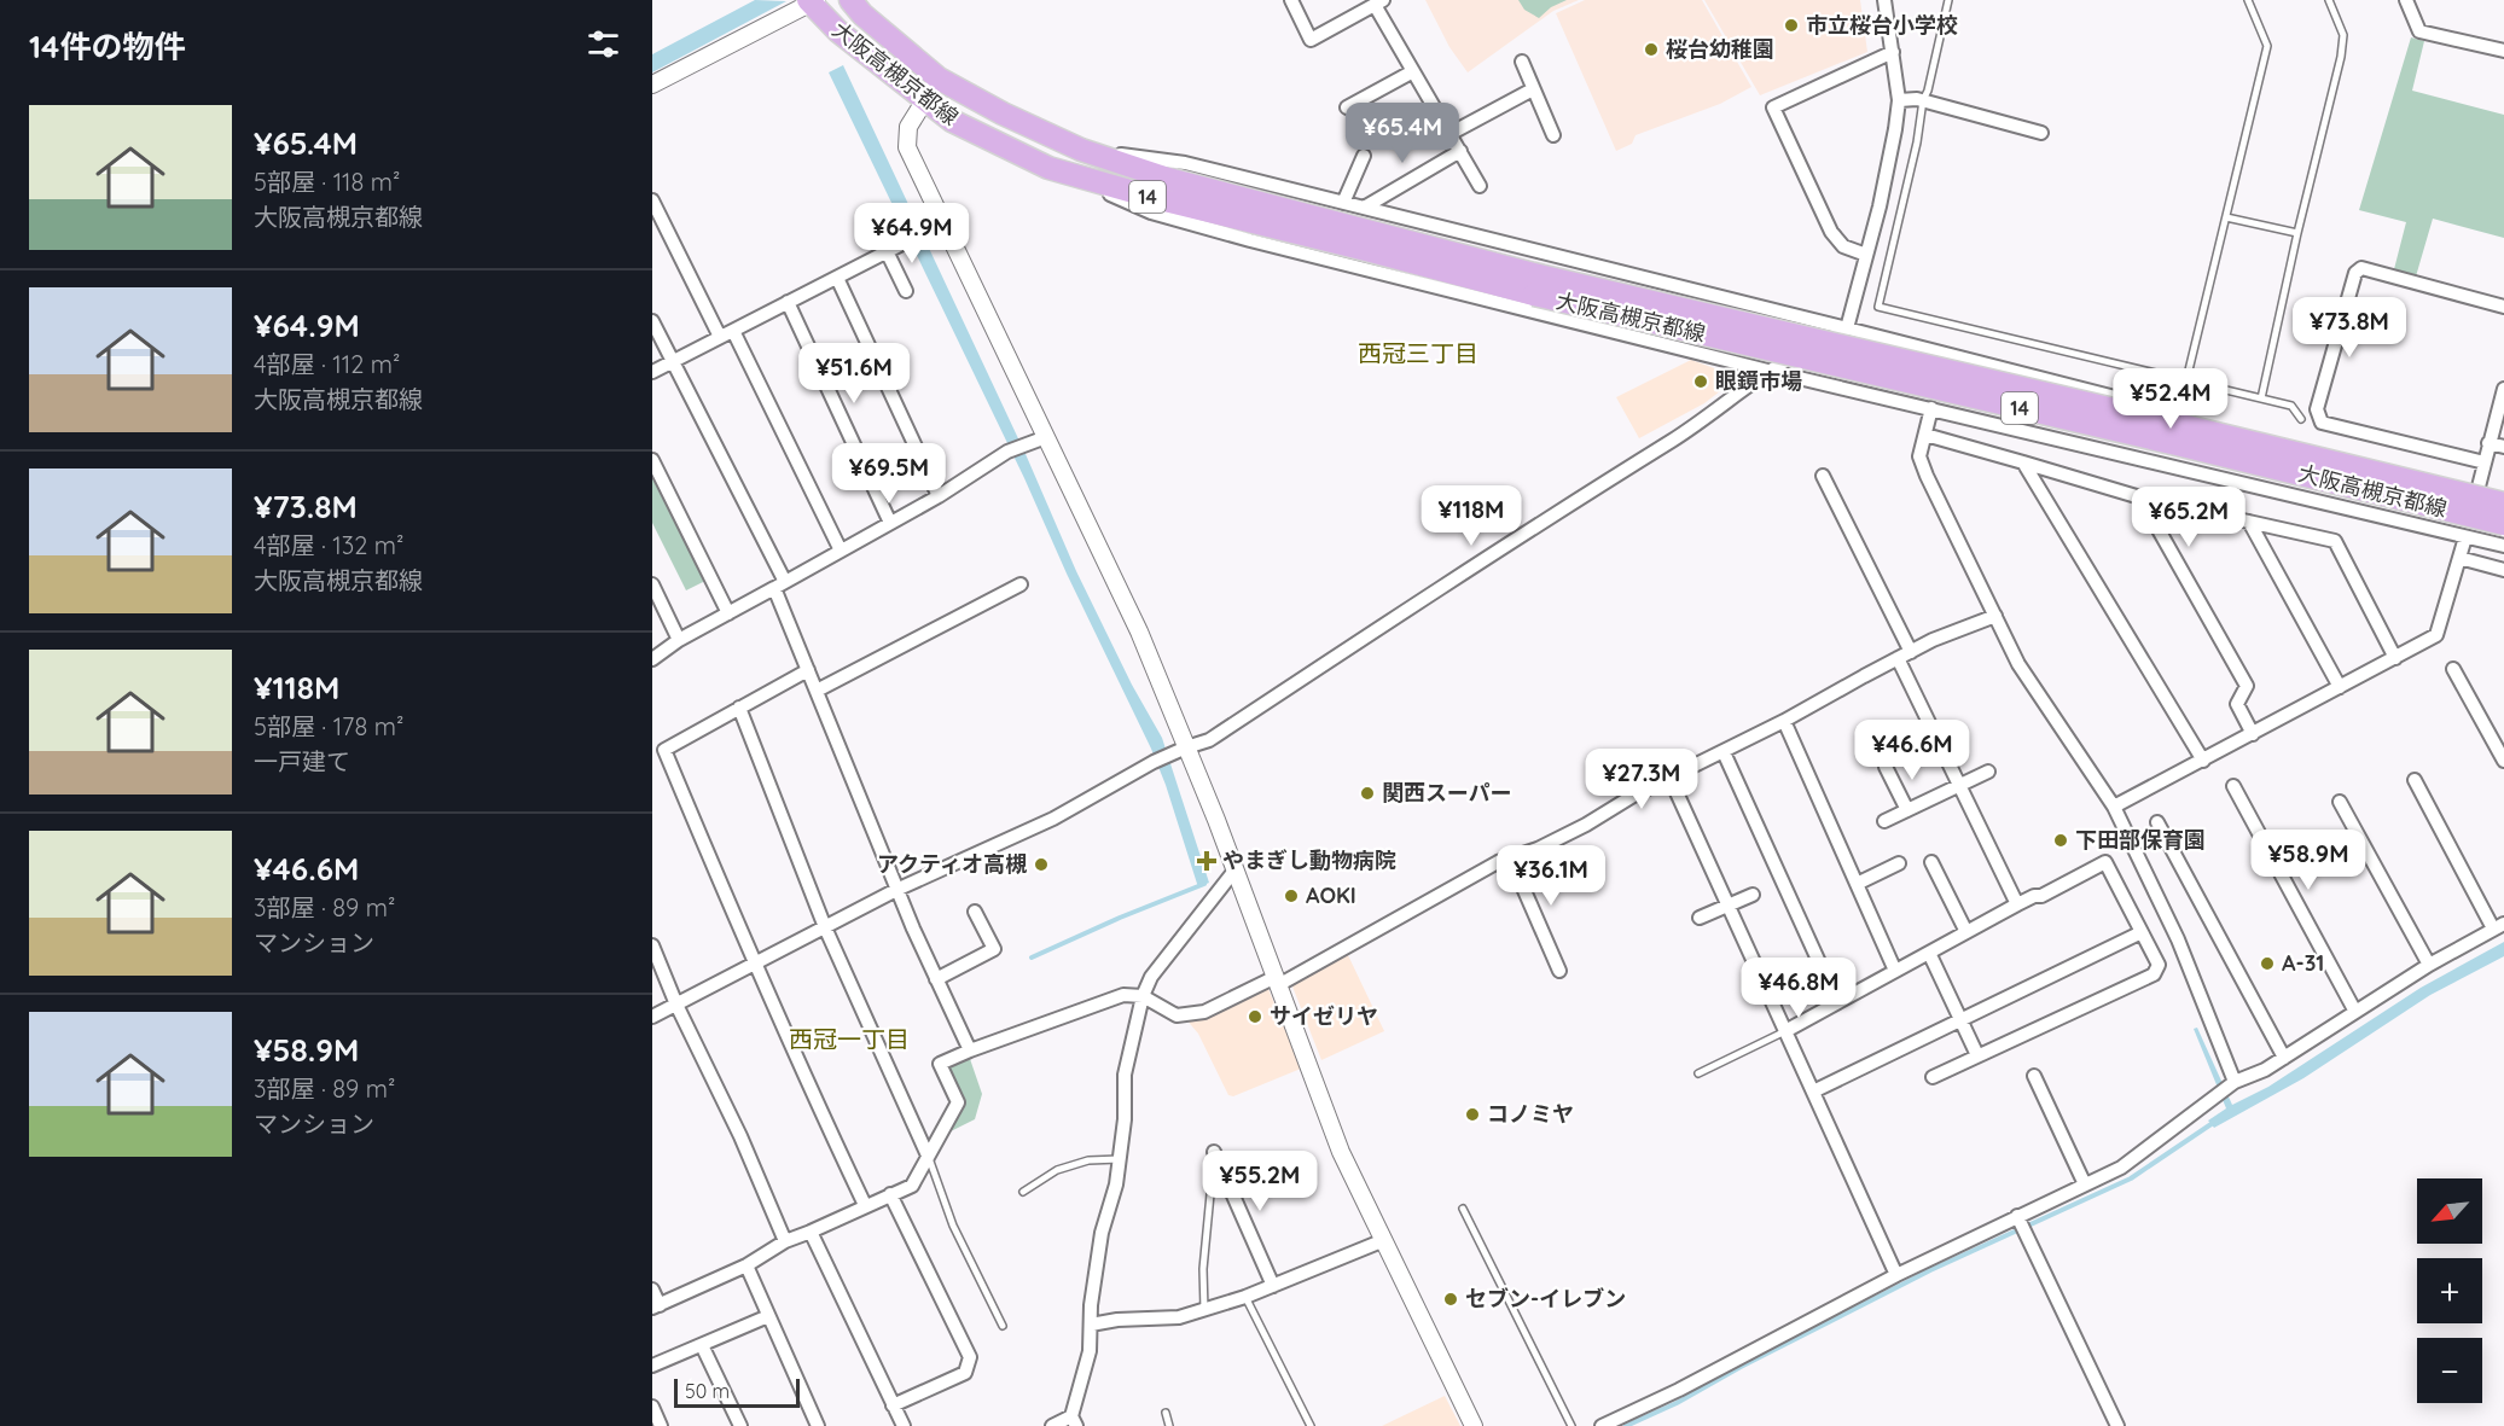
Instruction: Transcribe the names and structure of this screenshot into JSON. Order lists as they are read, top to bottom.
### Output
{
  "streets": {
    "main road": ["大阪高槻京都線", "14"]
  },
  "districts": ["西冠三丁目", "西冠一丁目"],
  "places": {
    "other": [
      "市立桜台小学校",
      "桜台幼稚園",
      "眼鏡市場",
      "関西スーパー",
      "下田部保育園",
      "アクティオ高槻",
      "AOKI",
      "A-31",
      "サイゼリヤ",
      "コノミヤ",
      "セブン-イレブン"
    ],
    "health": ["やまぎし動物病院"]
  },
  "scale_bar": "50 m",
  "north": "bottom left",
  "page": {
    "heading": "14件の物件",
    "list": [
      {
        "name": "¥65.4M",
        "note": "5部屋 · 118 m² · 大阪高槻京都線"
      },
      {
        "name": "¥64.9M",
        "note": "4部屋 · 112 m² · 大阪高槻京都線"
      },
      {
        "name": "¥73.8M",
        "note": "4部屋 · 132 m² · 大阪高槻京都線"
      },
      {
        "name": "¥118M",
        "note": "5部屋 · 178 m² · 一戸建て"
      },
      {
        "name": "¥46.6M",
        "note": "3部屋 · 89 m² · マンション"
      },
      {
        "name": "¥58.9M",
        "note": "3部屋 · 89 m² · マンション"
      }
    ],
    "price": [
      "¥65.4M",
      "¥64.9M",
      "¥73.8M",
      "¥51.6M",
      "¥52.4M",
      "¥69.5M",
      "¥118M",
      "¥65.2M",
      "¥46.6M",
      "¥27.3M",
      "¥58.9M",
      "¥36.1M",
      "¥46.8M",
      "¥55.2M"
    ],
    "map_buttons": ["+", "−"],
    "scale": "50 m"
  }
}
